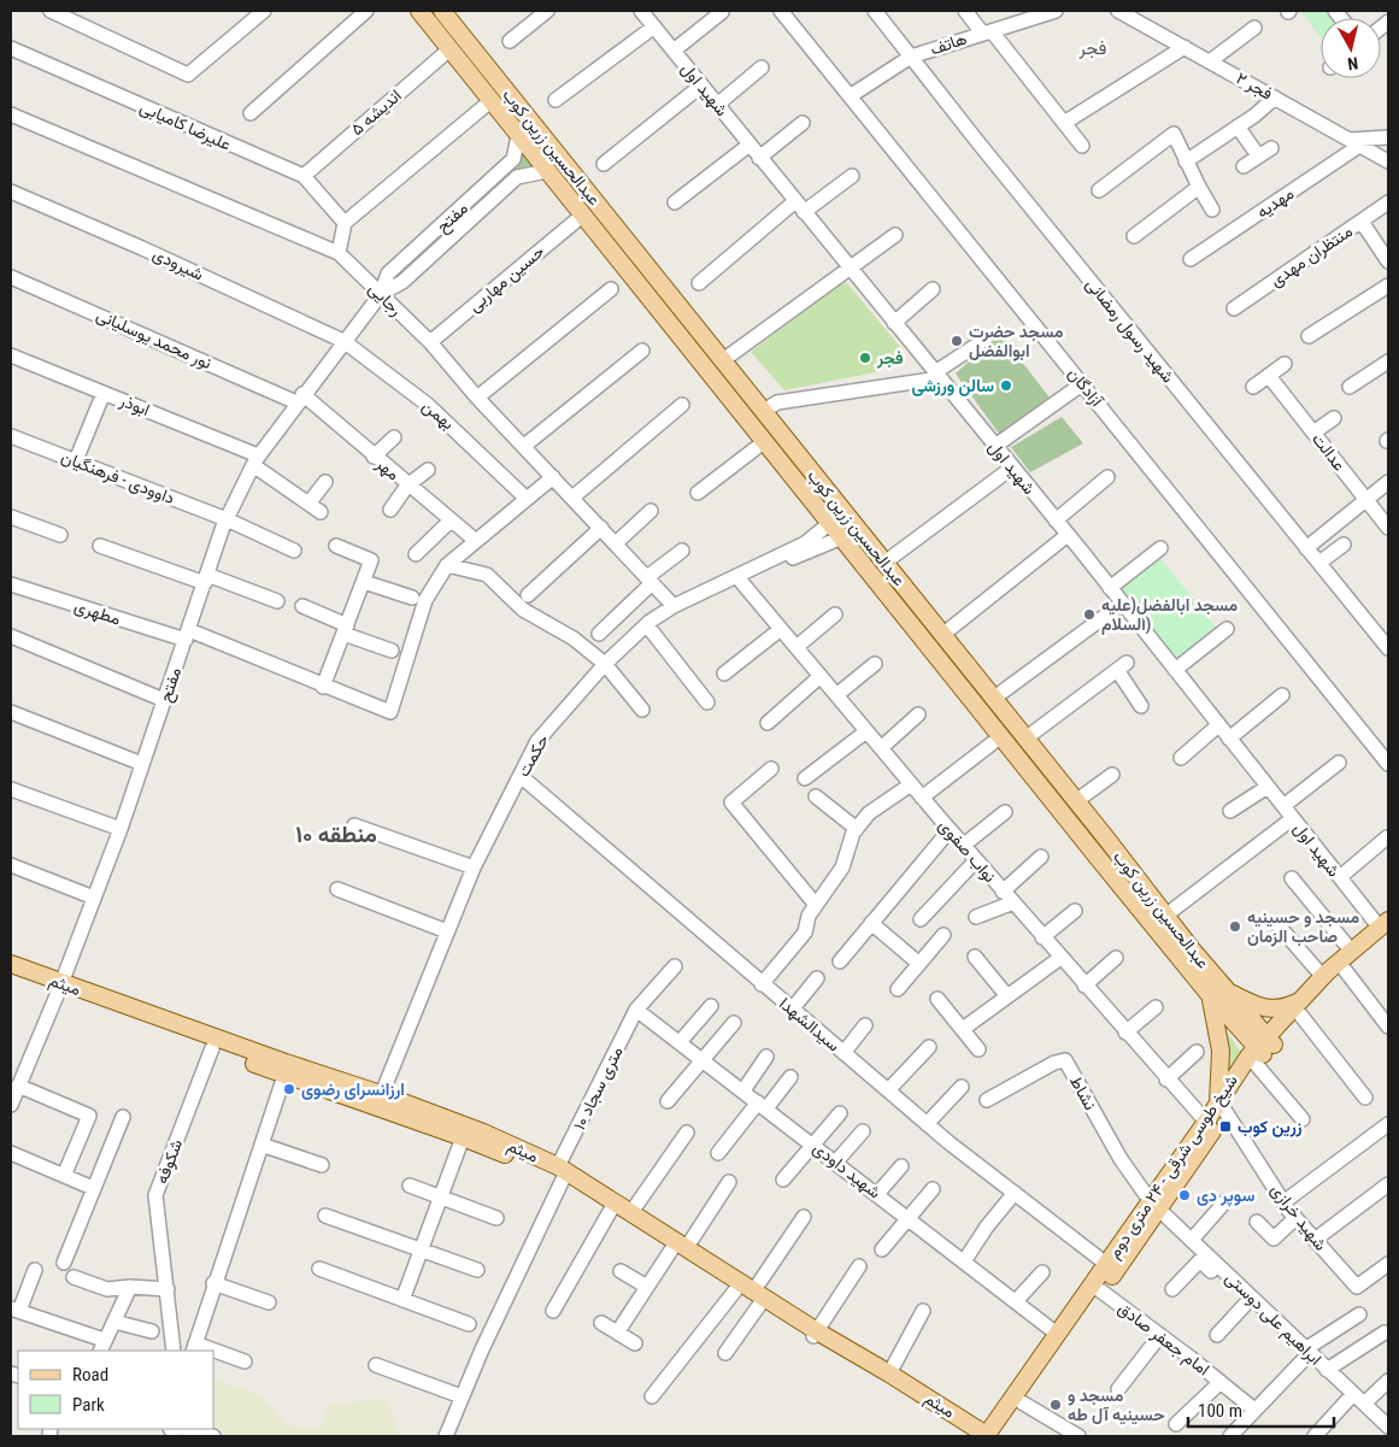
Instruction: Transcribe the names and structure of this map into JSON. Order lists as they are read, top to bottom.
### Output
{
  "streets": {
    "main road": ["عبدالحسین زرین کوب", "میثم", "شیخ طوسی شرقی - ۲۴ متری دوم"],
    "street": [
      "هاتف",
      "فجر ۲",
      "شهید اول",
      "اندیشه ۵",
      "علیرضا کامیابی",
      "مهدیه",
      "مفتح",
      "منتظران مهدی",
      "شیرودی",
      "حسین مهاربی",
      "رجایی",
      "شهید رسول رمضانی",
      "نور محمد یوسلیانی",
      "آزادگان",
      "ابوذر",
      "بهمن",
      "عدالت",
      "مهر",
      "داوودی - فرهنگیان",
      "مطهری",
      "حکمت",
      "نواب صفوی",
      "سیدالشهدا",
      "۱۰ متری سجاد",
      "نشاط",
      "شکوفه",
      "شهید داودی",
      "شهید خرازی",
      "ابراهیم علی دوستی",
      "امام جعفر صادق"
    ]
  },
  "crossings": [
    ["هاتف", "شهید رسول رمضانی"],
    ["هاتف", "آزادگان"],
    ["فجر ۲", "مهدیه"],
    ["شهید اول", "شیخ طوسی شرقی - ۲۴ متری دوم"],
    ["اندیشه ۵", "علیرضا کامیابی"],
    ["اندیشه ۵", "عبدالحسین زرین کوب"],
    ["عبدالحسین زرین کوب", "مفتح"],
    ["عبدالحسین زرین کوب", "حسین مهاربی"],
    ["عبدالحسین زرین کوب", "حکمت"],
    ["عبدالحسین زرین کوب", "شیخ طوسی شرقی - ۲۴ متری دوم"],
    ["مفتح", "شیرودی"],
    ["مفتح", "رجایی"],
    ["مفتح", "نور محمد یوسلیانی"],
    ["مفتح", "ابوذر"],
    ["مفتح", "بهمن"],
    ["مفتح", "مهر"],
    ["مفتح", "داوودی - فرهنگیان"],
    ["مفتح", "مطهری"],
    ["مفتح", "میثم"],
    ["شیرودی", "بهمن"],
    ["حسین مهاربی", "رجایی"],
    ["رجایی", "حکمت"],
    ["نور محمد یوسلیانی", "مهر"],
    ["حکمت", "نواب صفوی"],
    ["حکمت", "میثم"],
    ["حکمت", "سیدالشهدا"],
    ["نواب صفوی", "شیخ طوسی شرقی - ۲۴ متری دوم"],
    ["میثم", "۱۰ متری سجاد"],
    ["میثم", "شکوفه"],
    ["میثم", "شیخ طوسی شرقی - ۲۴ متری دوم"],
    ["سیدالشهدا", "شیخ طوسی شرقی - ۲۴ متری دوم"],
    ["۱۰ متری سجاد", "شهید داودی"],
    ["نشاط", "شیخ طوسی شرقی - ۲۴ متری دوم"],
    ["نشاط", "ابراهیم علی دوستی"],
    ["شیخ طوسی شرقی - ۲۴ متری دوم", "شهید داودی"],
    ["شیخ طوسی شرقی - ۲۴ متری دوم", "شهید خرازی"],
    ["شیخ طوسی شرقی - ۲۴ متری دوم", "ابراهیم علی دوستی"],
    ["شیخ طوسی شرقی - ۲۴ متری دوم", "امام جعفر صادق"]
  ],
  "districts": ["فجر", "منطقه ۱۰"],
  "places": {
    "other": [
      "مسجد حضرت ابوالفضل",
      "فجر",
      "سالن ورزشی",
      "مسجد ابالفضل(علیه السلام)",
      "مسجد و حسینیه صاحب الزمان",
      "ارزانسرای رضوی",
      "سوپر دی",
      "مسجد و حسینیه آل طه"
    ],
    "transit": ["زرین کوب"]
  },
  "legend": ["Road", "Park"],
  "scale_bar": "100 m",
  "north": "bottom"
}
